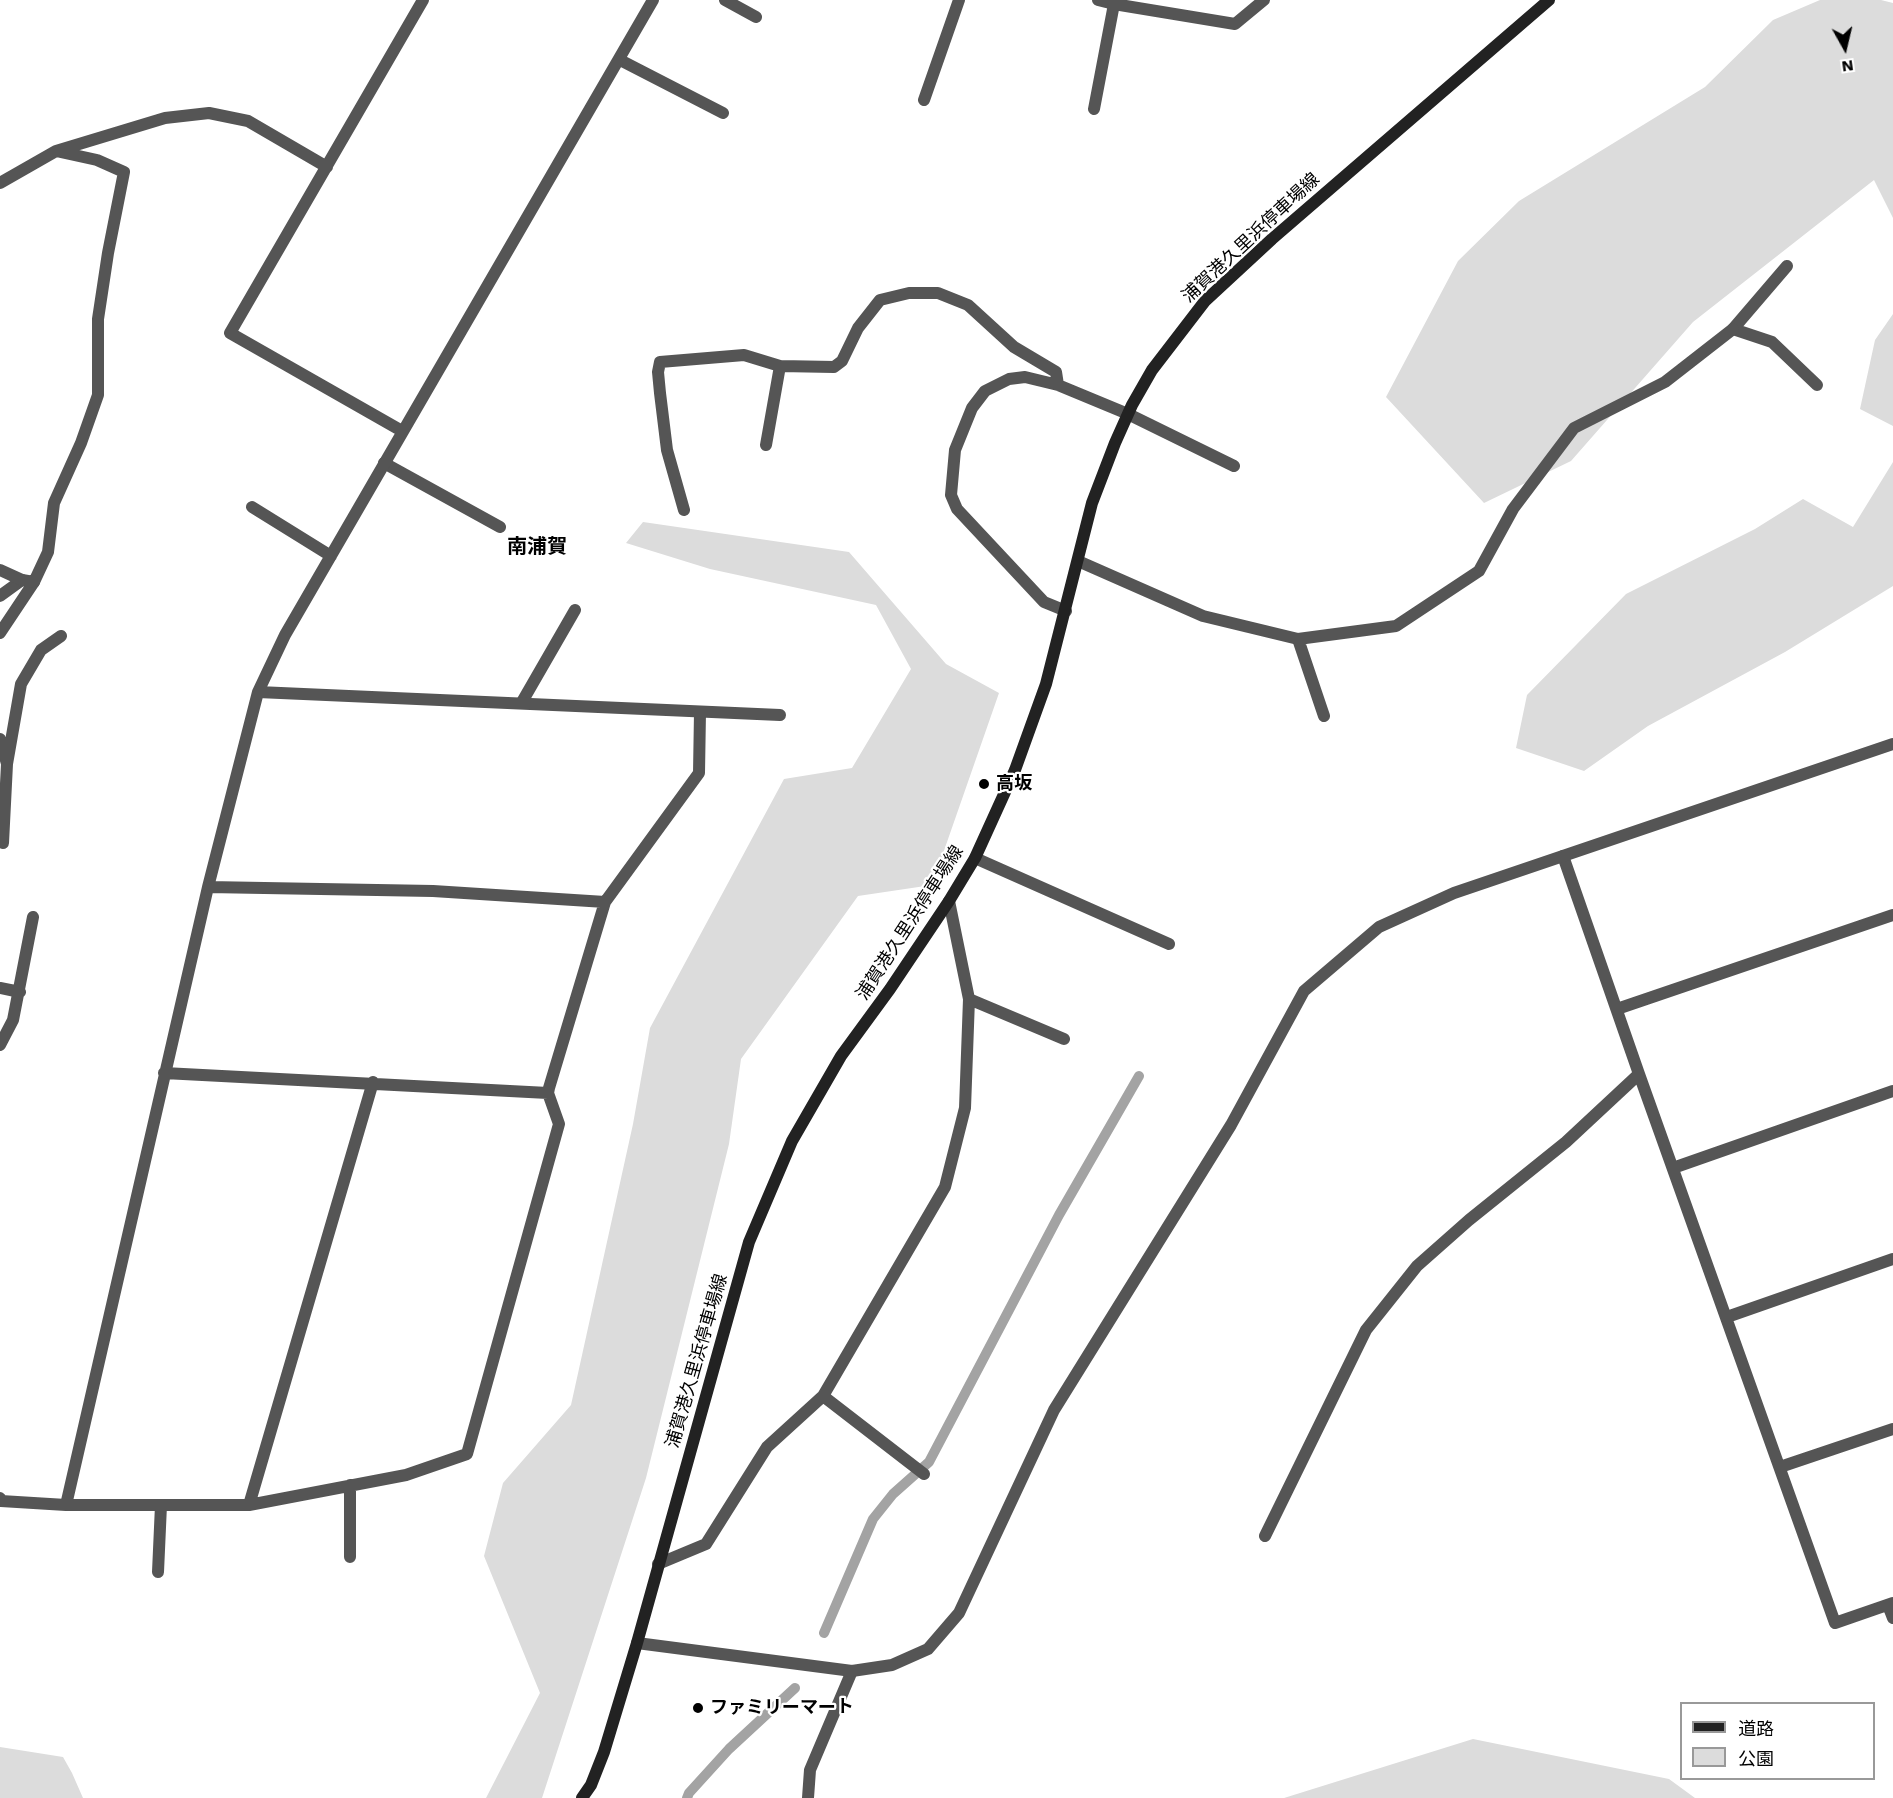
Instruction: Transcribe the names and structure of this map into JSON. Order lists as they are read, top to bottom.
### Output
{
  "streets": {
    "main road": ["浦賀港久里浜停車場線"]
  },
  "districts": ["南浦賀"],
  "places": ["高坂", "ファミリーマート"],
  "legend": ["道路", "公園"],
  "north": "bottom"
}
